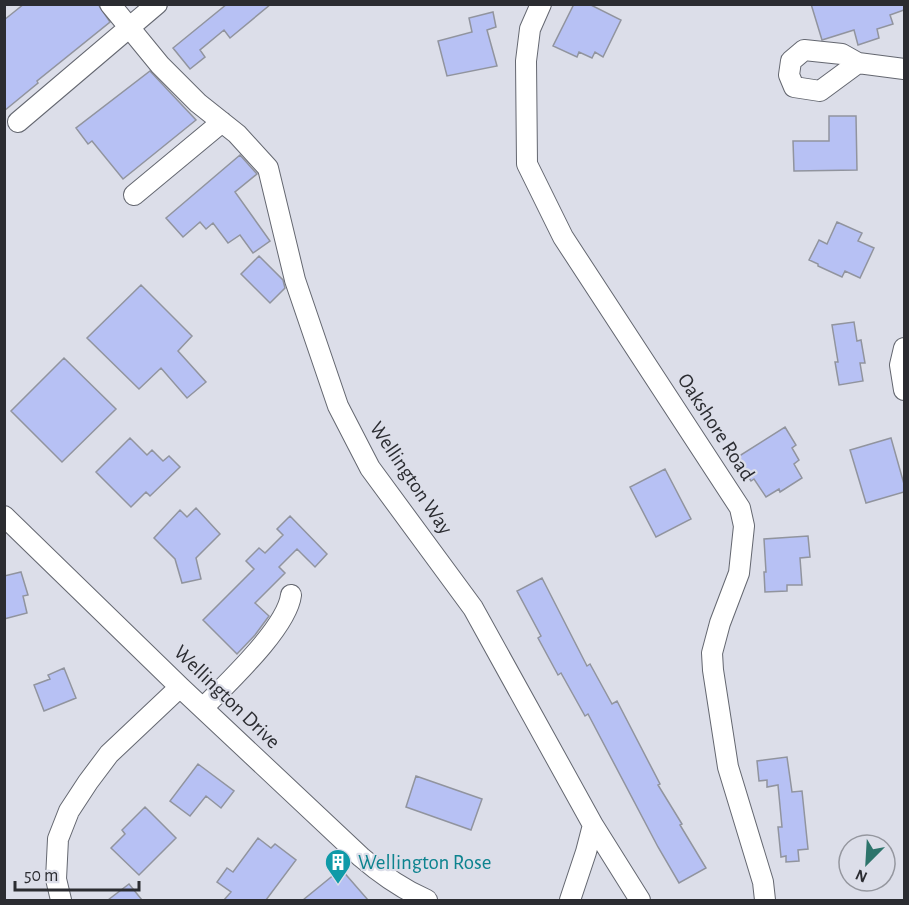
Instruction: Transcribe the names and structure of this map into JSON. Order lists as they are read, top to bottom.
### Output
{
  "streets": {
    "street": ["Oakshore Road", "Wellington Way", "Wellington Drive"]
  },
  "places": {
    "building": ["Wellington Rose"]
  },
  "scale_bar": "50 m",
  "north": "bottom left"
}
